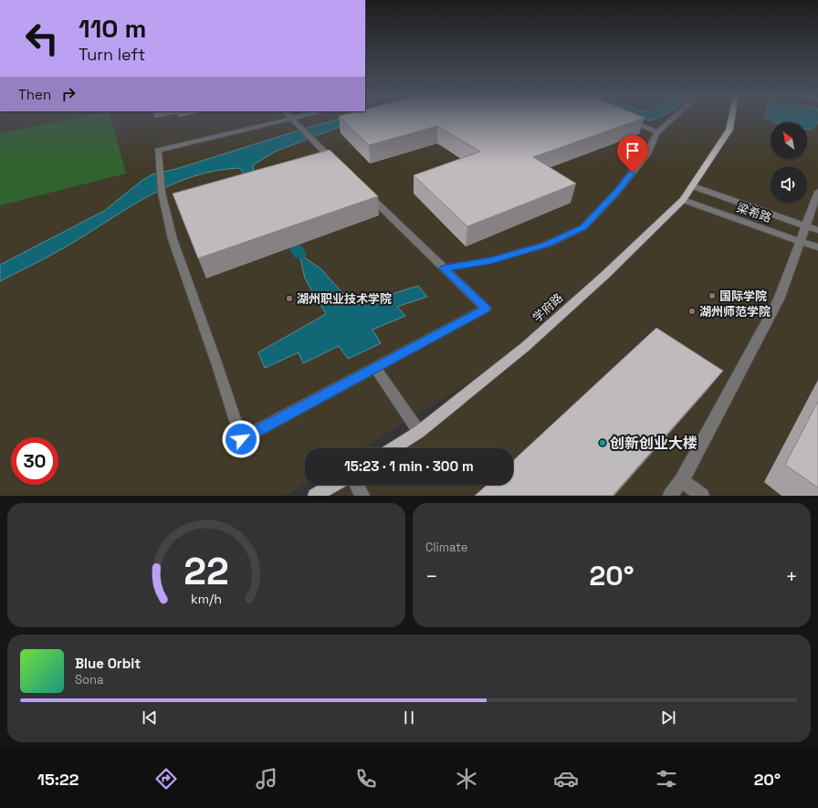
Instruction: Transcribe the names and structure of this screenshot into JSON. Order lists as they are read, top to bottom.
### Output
{
  "streets": {
    "main road": ["学府路"],
    "street": ["梁希路"]
  },
  "crossings": [
    ["梁希路", "学府路"]
  ],
  "places": [
    "国际学院",
    "湖州职业技术学院",
    "湖州师范学院",
    "创新创业大楼"
  ],
  "north": "top left",
  "page": {
    "turn": ["110 m", "Turn left"],
    "then": "Then",
    "limit": "30",
    "trip": "15:23 · 1 min · 300 m",
    "tile": "Climate",
    "heat": ["−", "20°", "+"],
    "song": ["Blue Orbit", "Sona"],
    "tabs": ["15:22", "20°"],
    "gauge": ["22", "km/h"]
  }
}
